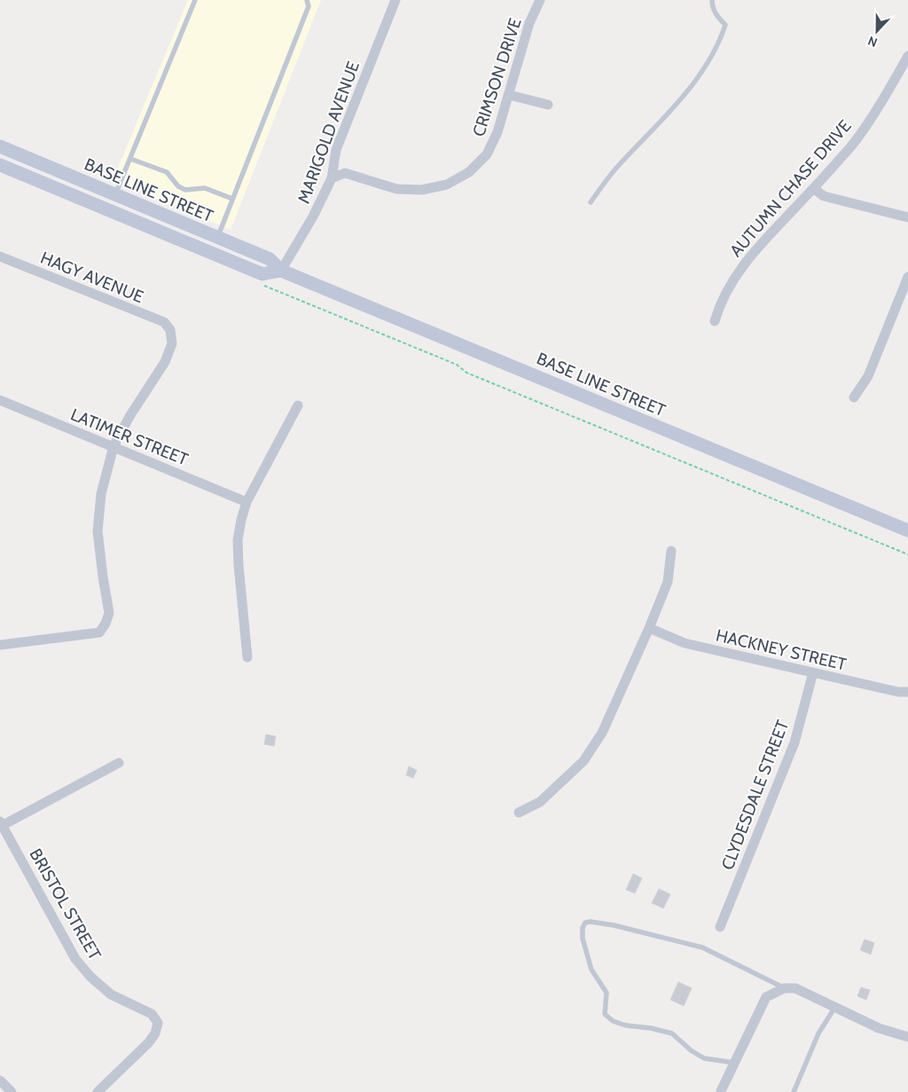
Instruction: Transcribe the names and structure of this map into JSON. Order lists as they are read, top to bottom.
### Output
{
  "streets": {
    "main road": ["BASE LINE STREET"],
    "street": [
      "CRIMSON DRIVE",
      "MARIGOLD AVENUE",
      "AUTUMN CHASE DRIVE",
      "HAGY AVENUE",
      "LATIMER STREET",
      "HACKNEY STREET",
      "CLYDESDALE STREET",
      "BRISTOL STREET"
    ]
  },
  "crossings": [
    ["CRIMSON DRIVE", "MARIGOLD AVENUE"],
    ["MARIGOLD AVENUE", "BASE LINE STREET"],
    ["HAGY AVENUE", "LATIMER STREET"],
    ["HACKNEY STREET", "CLYDESDALE STREET"]
  ],
  "north": "bottom"
}
